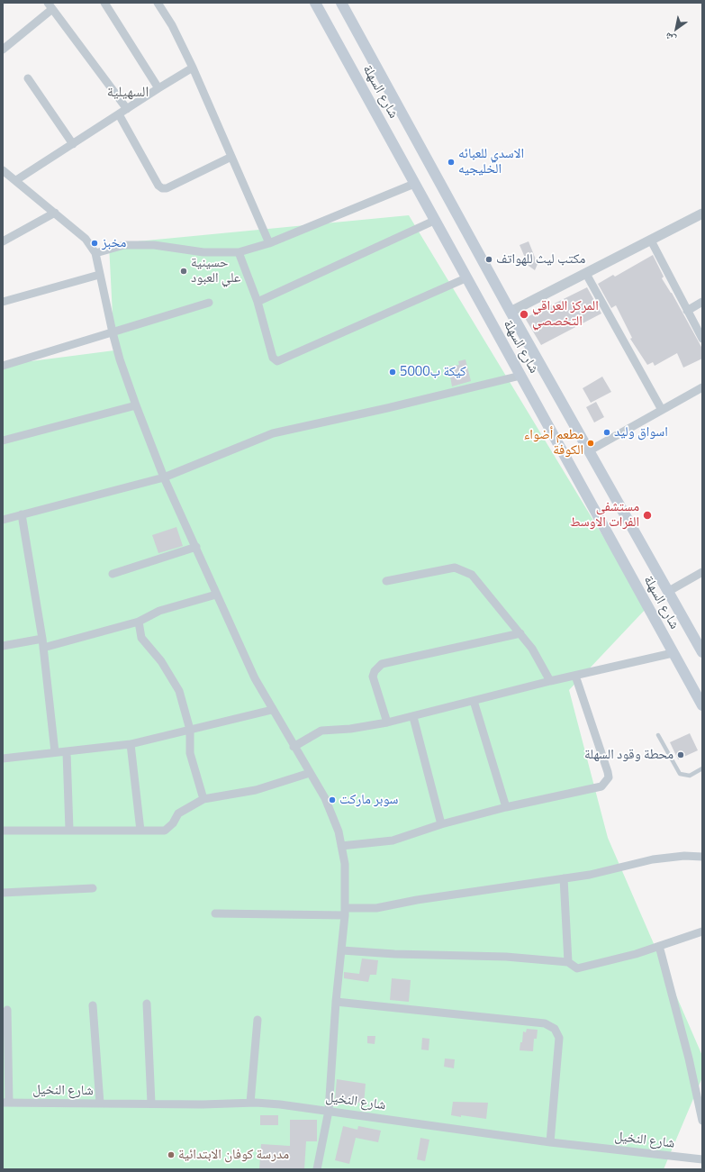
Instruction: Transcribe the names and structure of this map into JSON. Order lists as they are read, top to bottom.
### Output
{
  "streets": {
    "main road": ["شارع السهلة"],
    "street": ["شارع النخيل"]
  },
  "districts": ["السهيلية"],
  "places": [
    "الاسدي للعبائه الخليجيه",
    "مخبز",
    "مكتب ليث للهواتف",
    "حسينية علي العبود",
    "المركز العراقي التخصصي",
    "كيكة ب5000",
    "اسواق وليد",
    "مطعم أضواء الكوفة",
    "مستشفى الفرات الاوسط",
    "محطة وقود السهلة",
    "سوبر ماركت",
    "مدرسة كوفان الابتدائية"
  ],
  "north": "bottom left"
}
